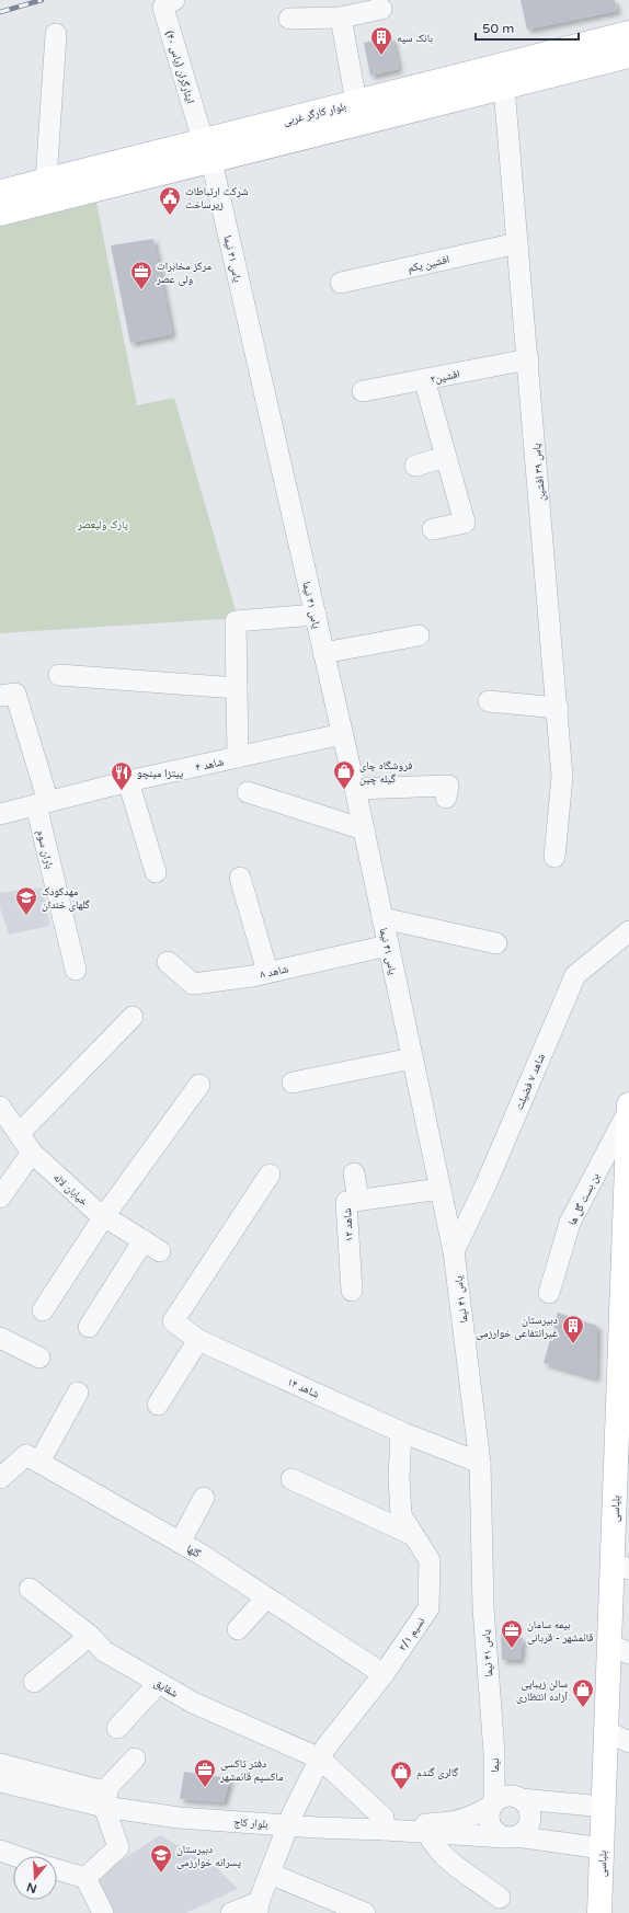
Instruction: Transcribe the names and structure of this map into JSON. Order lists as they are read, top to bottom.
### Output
{
  "streets": {
    "main road": ["بلوار کارگر غربی", "بلباسی"],
    "street": [
      "ایثارگران (یاس ۴۰)",
      "یاس ۴۱ نیما",
      "افشین یکم",
      "افشین۲",
      "یاس ۳۹ افشین",
      "شاهد ۴",
      "باران سوم",
      "شاهد ۸",
      "شاهد ۷ فضیلت",
      "خیابان لاله",
      "بن بست گل ها",
      "شاهد ۱۲",
      "شاهد ۱۴",
      "گلها",
      "نسیم ۲/۱",
      "شقایق",
      "نیما",
      "بلوار کاج"
    ]
  },
  "crossings": [
    ["ایثارگران (یاس ۴۰)", "بلوار کارگر غربی"],
    ["ایثارگران (یاس ۴۰)", "یاس ۴۱ نیما"],
    ["بلوار کارگر غربی", "یاس ۴۱ نیما"],
    ["بلوار کارگر غربی", "یاس ۳۹ افشین"],
    ["یاس ۴۱ نیما", "شاهد ۴"],
    ["یاس ۴۱ نیما", "شاهد ۸"],
    ["یاس ۴۱ نیما", "شاهد ۷ فضیلت"],
    ["یاس ۴۱ نیما", "شاهد ۱۲"],
    ["یاس ۴۱ نیما", "شاهد ۱۴"],
    ["یاس ۴۱ نیما", "نیما"],
    ["افشین یکم", "یاس ۳۹ افشین"],
    ["افشین۲", "یاس ۳۹ افشین"],
    ["شاهد ۴", "باران سوم"],
    ["بن بست گل ها", "بلباسی"],
    ["شاهد ۱۴", "نسیم ۲/۱"],
    ["بلباسی", "بلوار کاج"],
    ["گلها", "نسیم ۲/۱"],
    ["نسیم ۲/۱", "شقایق"],
    ["نسیم ۲/۱", "بلوار کاج"],
    ["شقایق", "بلوار کاج"],
    ["نیما", "بلوار کاج"]
  ],
  "parks": ["پارک ولیعصر"],
  "places": {
    "building": ["بانک سپه", "دبیرستان غیرانتفاعی خوارزمی"],
    "public building": ["شرکت ارتباطات زیرساخت"],
    "office": ["مرکز مخابرات ولی عصر", "بیمه سامان قائمشهر - قربانی", "دفتر تاکسی ماکسیم قائمشهر"],
    "shop": ["فروشگاه چای گیله‌ چین", "سالن زیبایی آزاده انتظاری", "گالری گندم"],
    "restaurant": ["پیتزا مینچو"],
    "school or university": ["مهدکودک گلهای خندان", "دبیرستان پسرانه خوارزمی"]
  },
  "scale_bar": "50 m",
  "north": "bottom"
}
